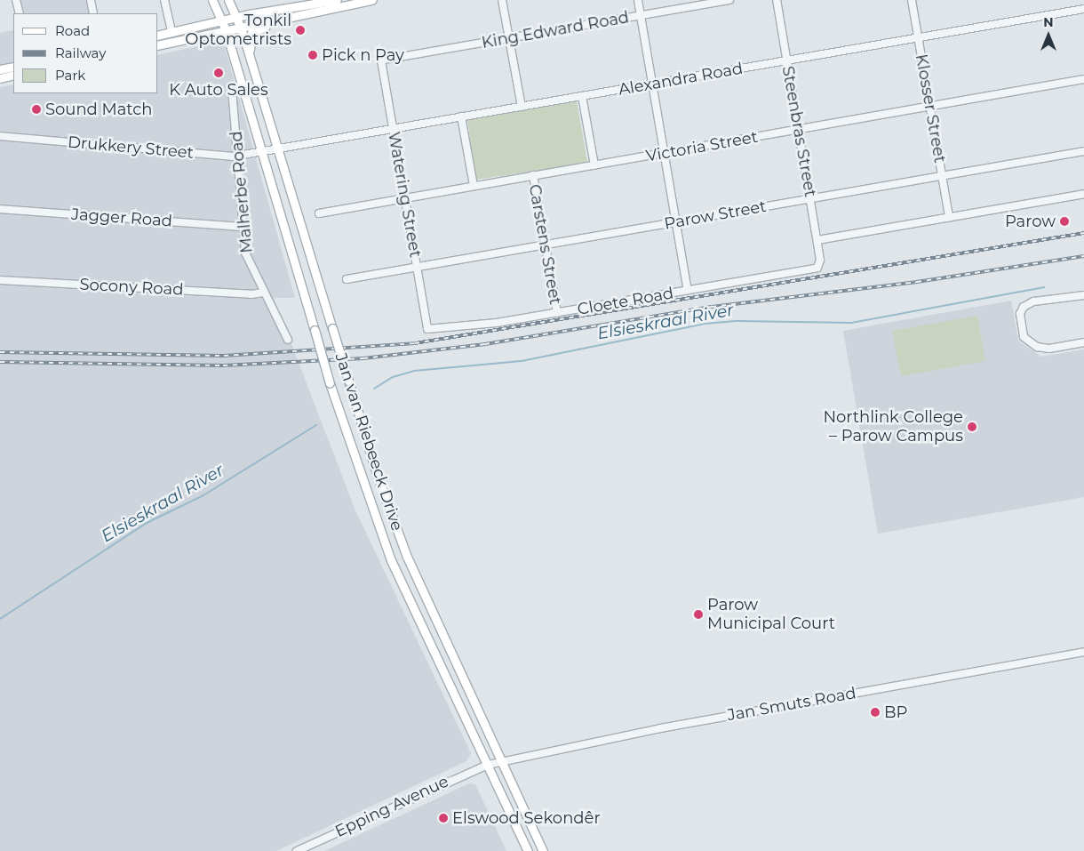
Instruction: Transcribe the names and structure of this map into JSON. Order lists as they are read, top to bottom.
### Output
{
  "streets": {
    "main road": ["Jan van Riebeeck Drive"],
    "street": [
      "King Edward Road",
      "Alexandra Road",
      "Klosser Street",
      "Steenbras Street",
      "Victoria Street",
      "Drukkery Street",
      "Malherbe Road",
      "Watering Street",
      "Parow Street",
      "Jagger Road",
      "Carstens Street",
      "Socony Road",
      "Cloete Road",
      "Jan Smuts Road",
      "Epping Avenue"
    ]
  },
  "crossings": [
    ["King Edward Road", "Watering Street"],
    ["Alexandra Road", "Klosser Street"],
    ["Alexandra Road", "Steenbras Street"],
    ["Alexandra Road", "Drukkery Street"],
    ["Alexandra Road", "Watering Street"],
    ["Alexandra Road", "Jan van Riebeeck Drive"],
    ["Klosser Street", "Victoria Street"],
    ["Klosser Street", "Parow Street"],
    ["Steenbras Street", "Victoria Street"],
    ["Steenbras Street", "Parow Street"],
    ["Steenbras Street", "Cloete Road"],
    ["Victoria Street", "Watering Street"],
    ["Victoria Street", "Carstens Street"],
    ["Drukkery Street", "Malherbe Road"],
    ["Drukkery Street", "Jan van Riebeeck Drive"],
    ["Malherbe Road", "Jagger Road"],
    ["Malherbe Road", "Socony Road"],
    ["Watering Street", "Parow Street"],
    ["Watering Street", "Cloete Road"],
    ["Parow Street", "Carstens Street"],
    ["Carstens Street", "Cloete Road"],
    ["Jan van Riebeeck Drive", "Jan Smuts Road"],
    ["Jan van Riebeeck Drive", "Epping Avenue"],
    ["Jan Smuts Road", "Epping Avenue"]
  ],
  "water": ["Elsieskraal River"],
  "places": [
    "Tonkil Optometrists",
    "Pick n Pay",
    "K Auto Sales",
    "Sound Match",
    "Parow",
    "Northlink College – Parow Campus",
    "Parow Municipal Court",
    "BP",
    "Elswood Sekondêr"
  ],
  "legend": ["Road", "Railway", "Park"],
  "north": "top"
}
